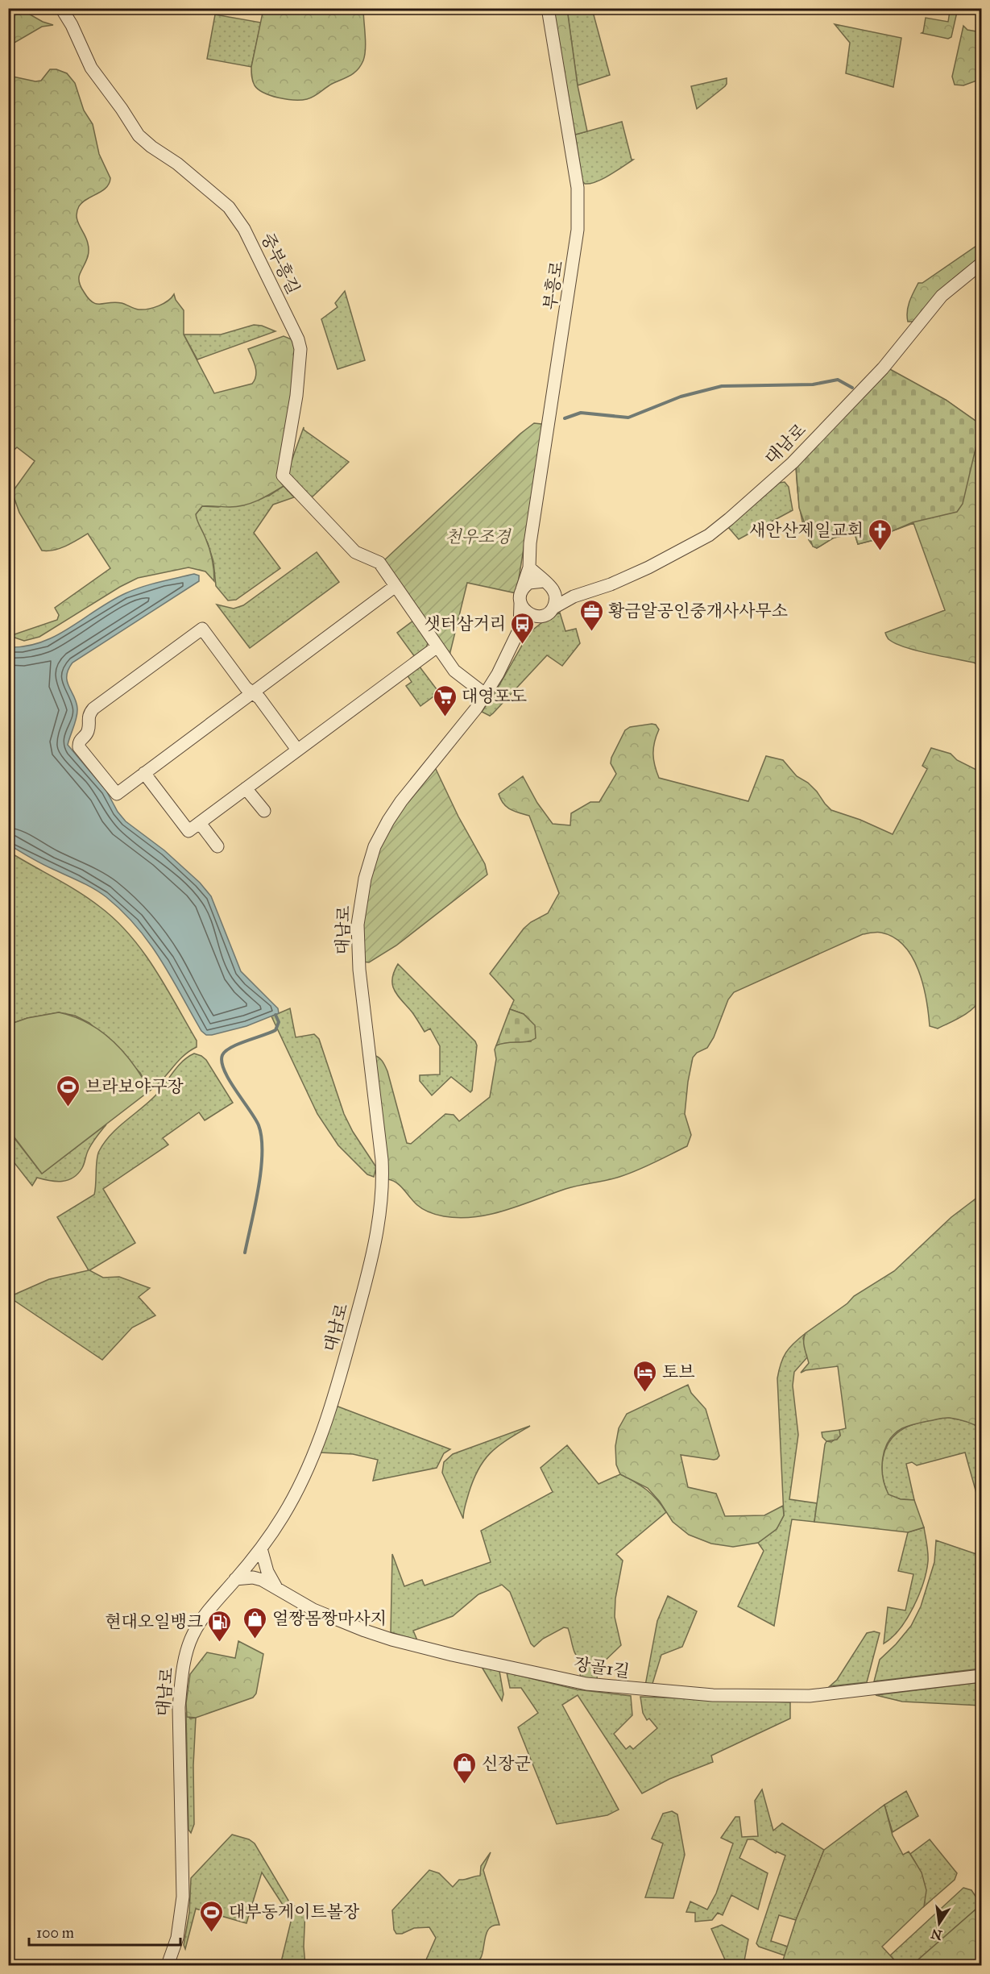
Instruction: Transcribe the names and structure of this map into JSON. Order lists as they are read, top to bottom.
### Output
{
  "streets": {
    "street": [
      "중부흥길",
      "부흥로",
      "대남로",
      "장골1길"
    ]
  },
  "crossings": [
    ["부흥로", "대남로"],
    ["대남로", "장골1길"]
  ],
  "parks": ["천우조경"],
  "places": {
    "church": ["새안산제일교회"],
    "office": ["황금알공인중개사사무소"],
    "bus stop": ["샛터삼거리"],
    "supermarket": ["대영포도"],
    "sports": ["브라보야구장", "대부동게이트볼장"],
    "hotel": ["토브"],
    "shop": ["얼짱몸짱마사지", "신장군"],
    "fuel station": ["현대오일뱅크"]
  },
  "scale_bar": "100 m",
  "north": "bottom"
}
